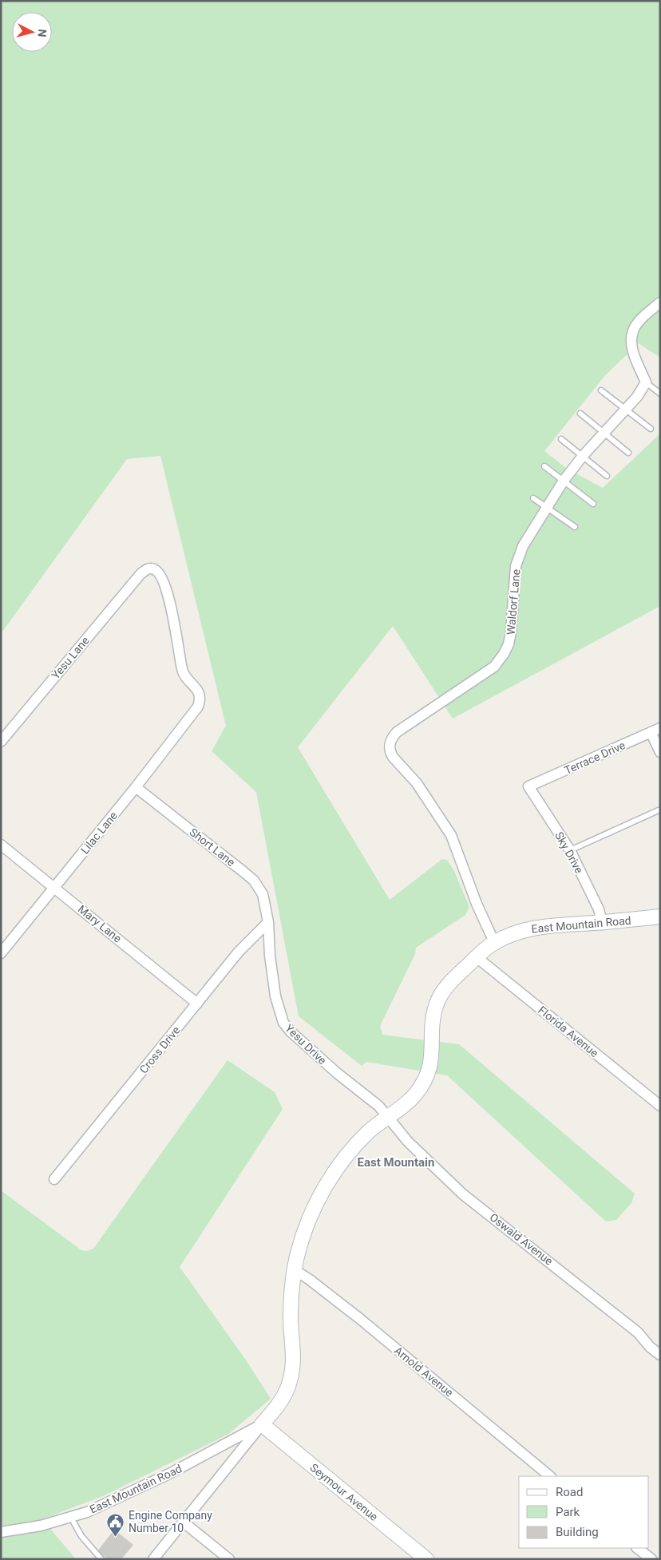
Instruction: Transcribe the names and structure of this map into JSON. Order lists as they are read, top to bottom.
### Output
{
  "streets": {
    "street": [
      "Waldorf Lane",
      "Yesu Lane",
      "Terrace Drive",
      "Lilac Lane",
      "Short Lane",
      "Sky Drive",
      "Mary Lane",
      "East Mountain Road",
      "Florida Avenue",
      "Yesu Drive",
      "Cross Drive",
      "Oswald Avenue",
      "Arnold Avenue",
      "Seymour Avenue"
    ]
  },
  "crossings": [
    ["Waldorf Lane", "East Mountain Road"],
    ["Yesu Lane", "Lilac Lane"],
    ["Terrace Drive", "Sky Drive"],
    ["Lilac Lane", "Short Lane"],
    ["Lilac Lane", "Mary Lane"],
    ["Short Lane", "Yesu Drive"],
    ["Short Lane", "Cross Drive"],
    ["Sky Drive", "East Mountain Road"],
    ["Mary Lane", "Cross Drive"],
    ["East Mountain Road", "Florida Avenue"],
    ["East Mountain Road", "Yesu Drive"],
    ["East Mountain Road", "Oswald Avenue"],
    ["East Mountain Road", "Arnold Avenue"],
    ["East Mountain Road", "Seymour Avenue"],
    ["Yesu Drive", "Cross Drive"],
    ["Yesu Drive", "Oswald Avenue"]
  ],
  "districts": ["East Mountain"],
  "places": {
    "public building": ["Engine Company Number 10"]
  },
  "legend": ["Road", "Park", "Building"],
  "north": "right"
}
